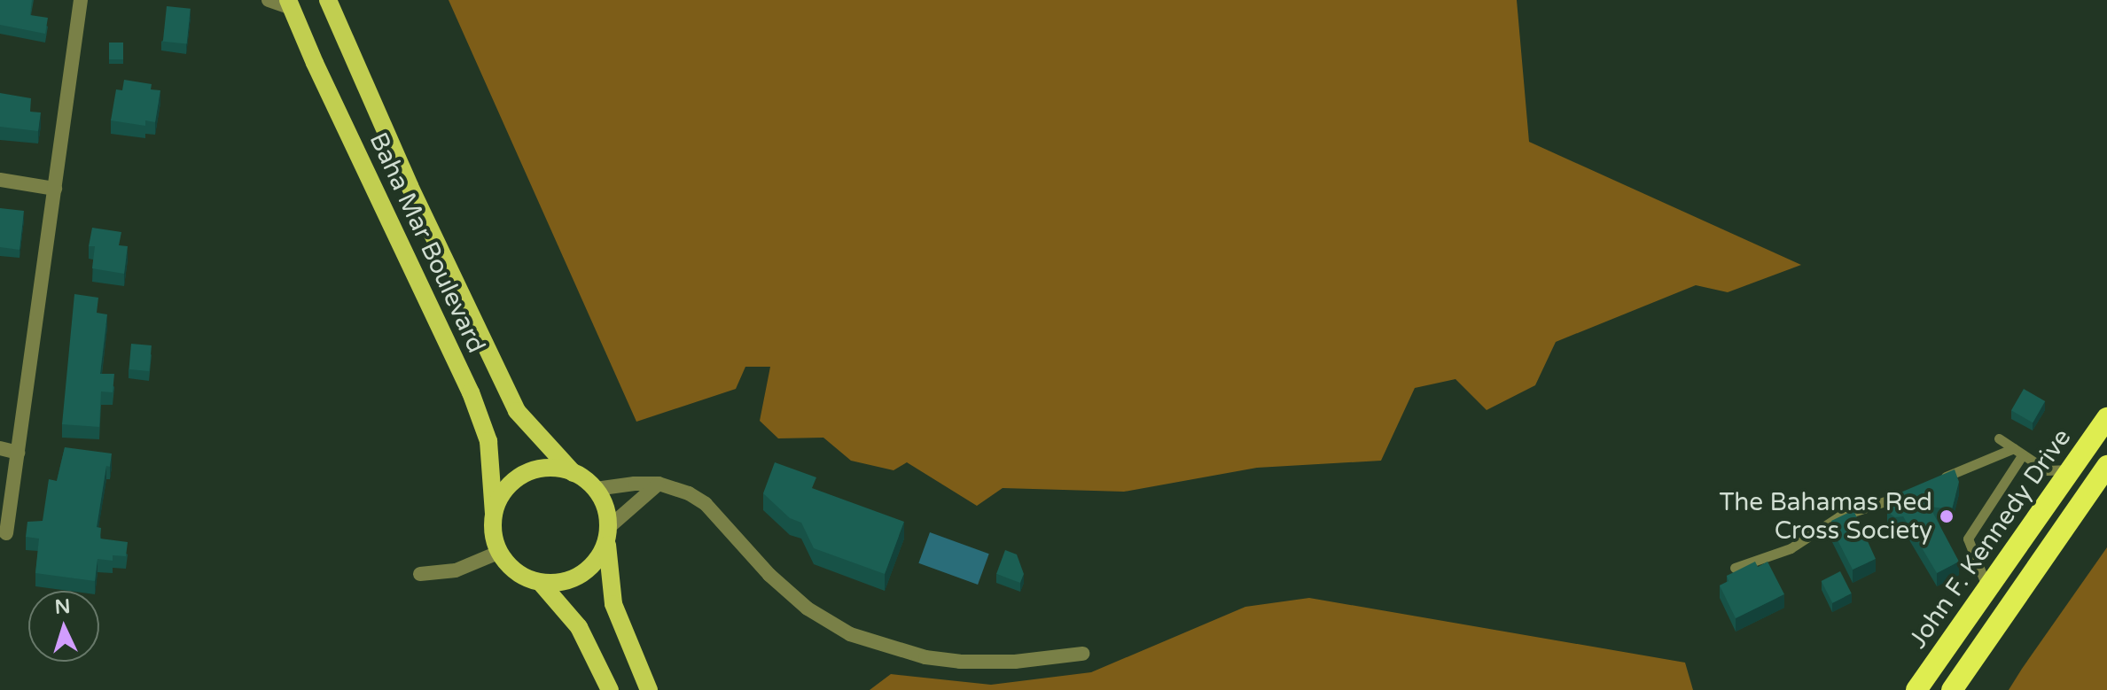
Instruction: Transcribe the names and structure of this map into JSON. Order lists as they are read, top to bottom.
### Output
{
  "streets": {
    "highway": ["John F. Kennedy Drive"],
    "main road": ["Baha Mar Boulevard"]
  },
  "places": ["The Bahamas Red Cross Society"],
  "north": "top"
}
